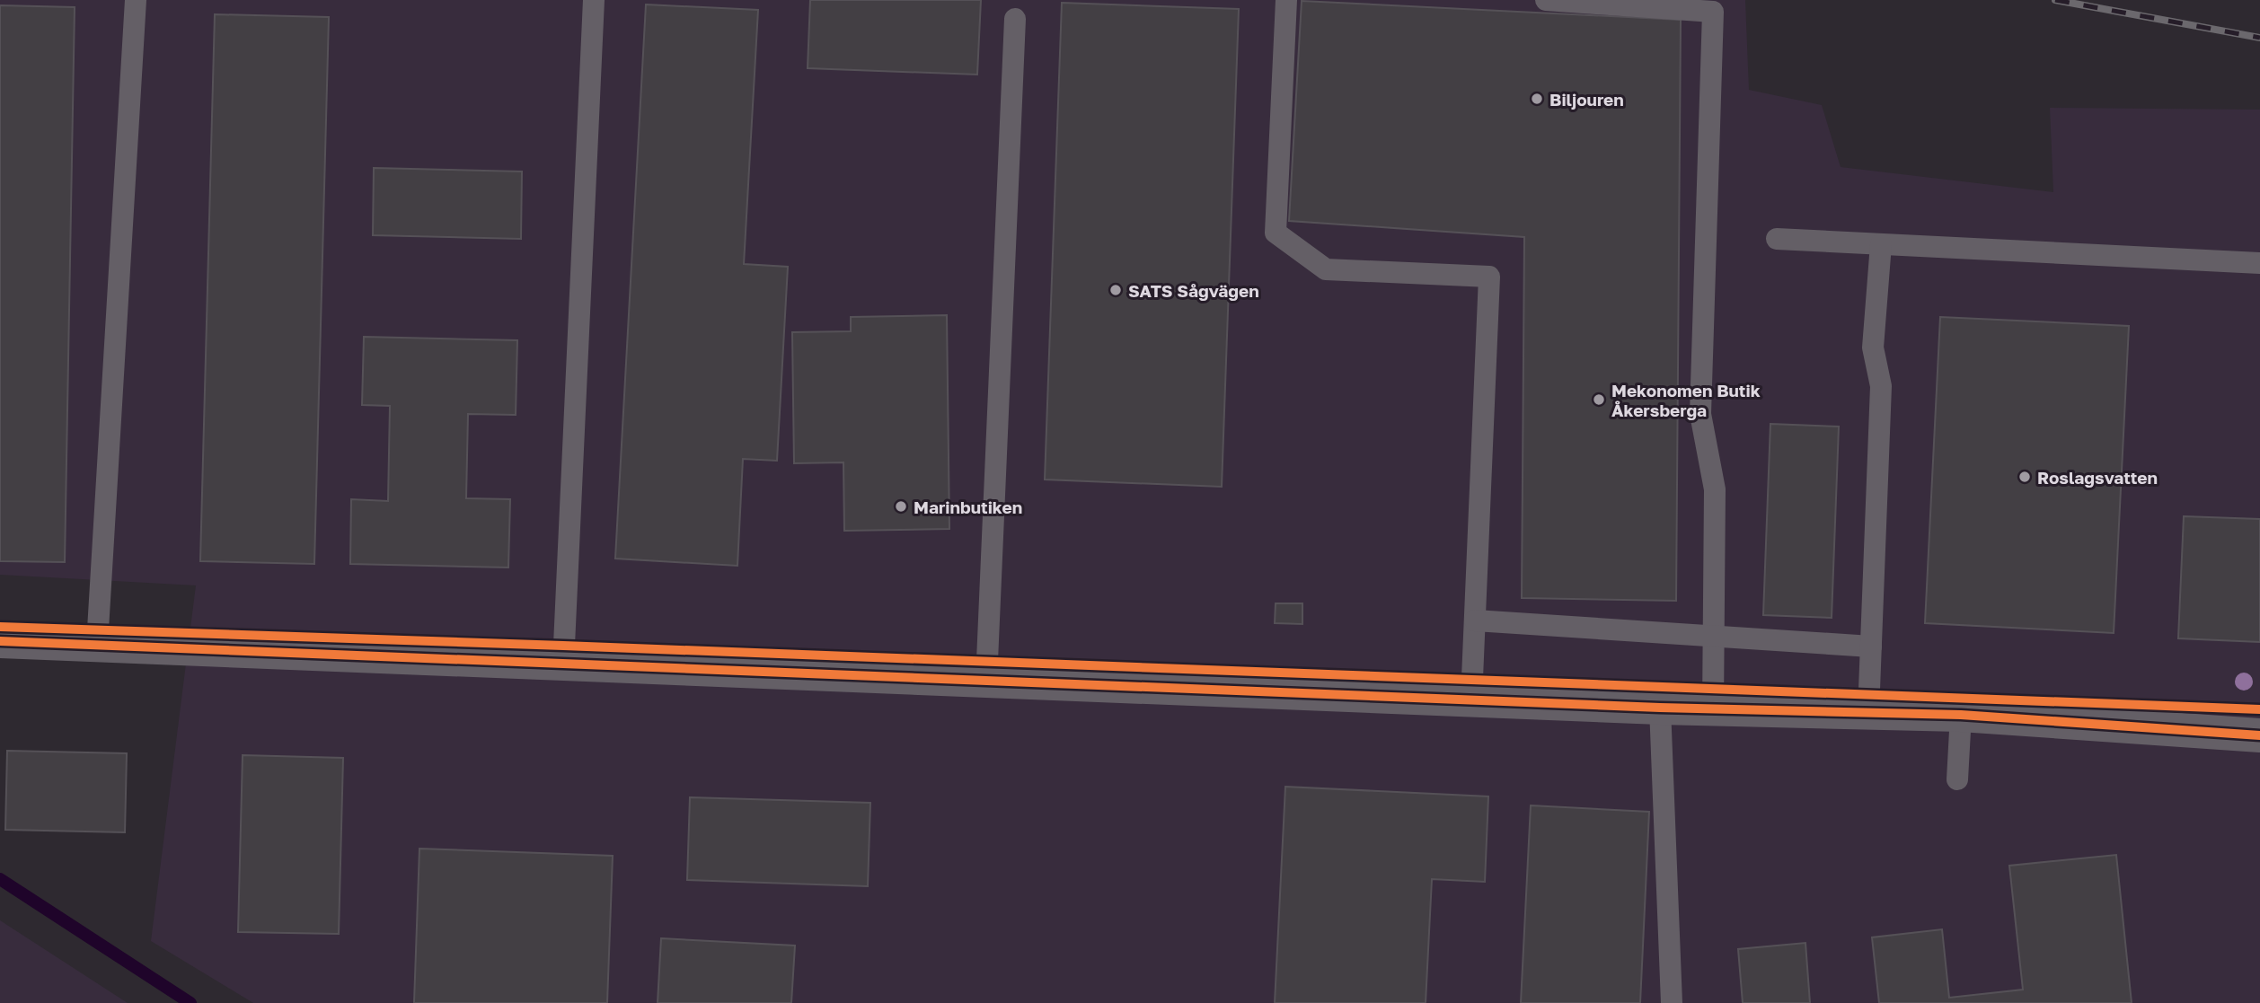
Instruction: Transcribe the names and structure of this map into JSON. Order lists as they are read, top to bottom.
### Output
{
  "places": [
    "Biljouren",
    "SATS Sågvägen",
    "Mekonomen Butik Åkersberga",
    "Roslagsvatten",
    "Marinbutiken"
  ]
}
